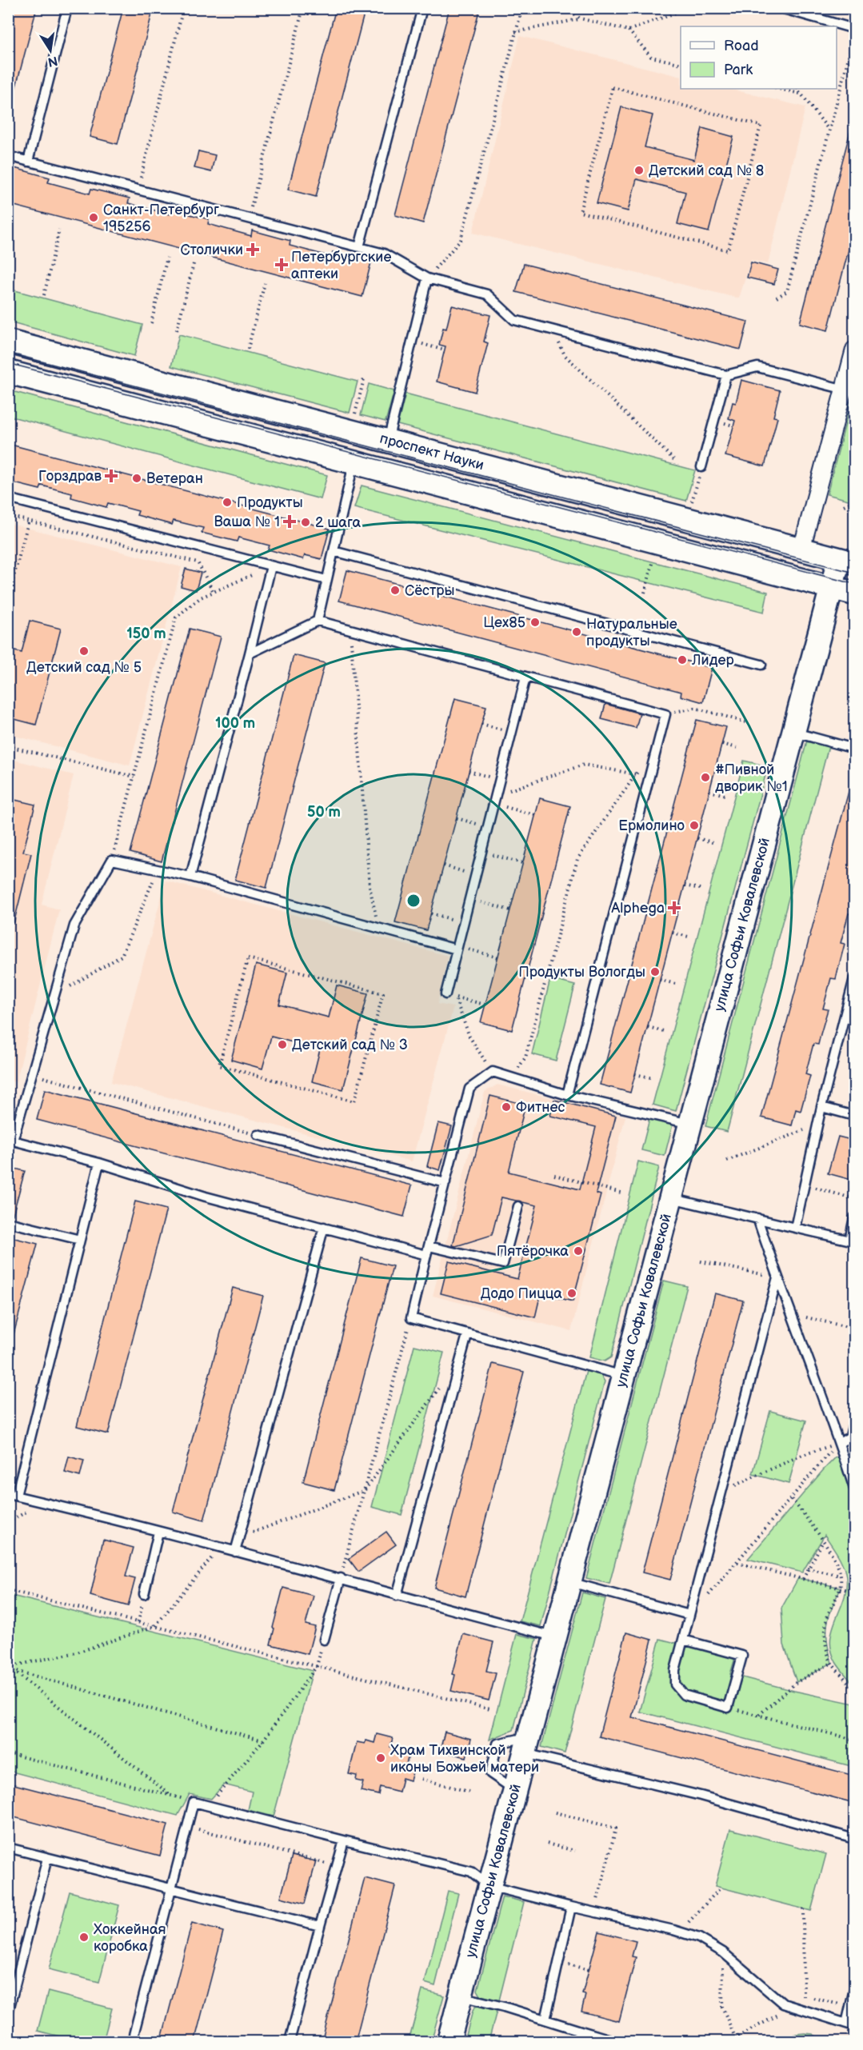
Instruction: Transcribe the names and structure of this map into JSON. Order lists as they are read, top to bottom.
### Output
{
  "streets": {
    "main road": ["проспект Науки", "улица Софьи Ковалевской"]
  },
  "crossings": [
    ["проспект Науки", "улица Софьи Ковалевской"]
  ],
  "places": {
    "other": [
      "Детский сад № 8",
      "Санкт-Петербург 195256",
      "Ветеран",
      "Продукты",
      "2 шага",
      "Сёстры",
      "Цех85",
      "Натуральные продукты",
      "Детский сад № 5",
      "Лидер",
      "#Пивной дворик №1",
      "Ермолино",
      "Продукты Вологды",
      "Детский сад № 3",
      "Фитнес",
      "Пятёрочка",
      "Додо Пицца",
      "Храм Тихвинской иконы Божьей матери",
      "Хоккейная коробка"
    ],
    "health": [
      "Столички",
      "Петербургские аптеки",
      "Горздрав",
      "Ваша № 1",
      "Alphega"
    ]
  },
  "legend": ["Road", "Park"],
  "north": "bottom",
  "rings": ["150 m", "100 m", "50 m"]
}
